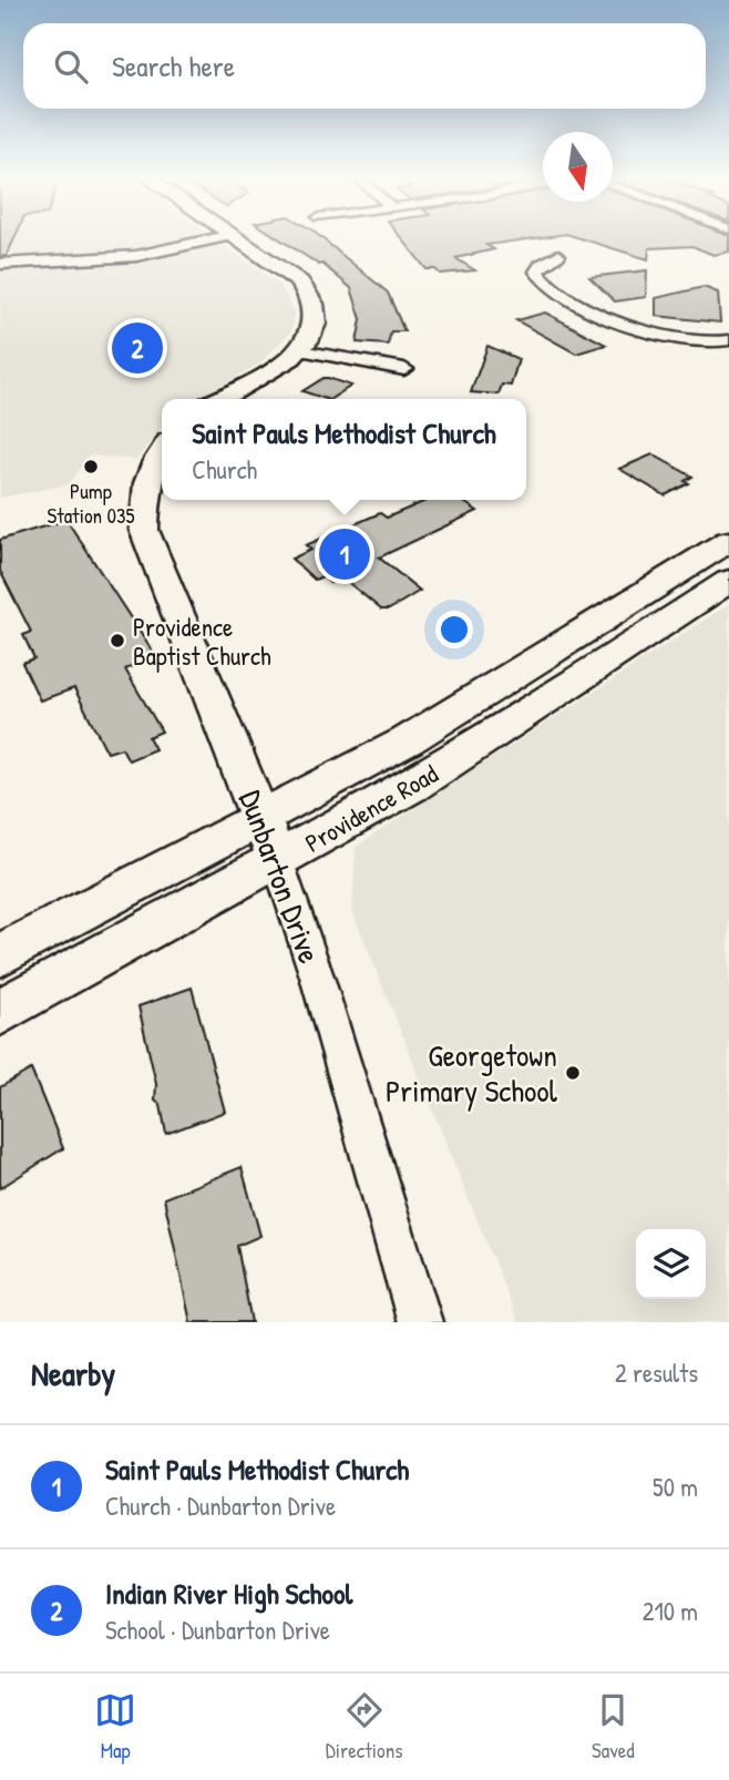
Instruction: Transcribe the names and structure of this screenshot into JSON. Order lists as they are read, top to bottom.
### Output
{
  "streets": {
    "street": ["Providence Road", "Dunbarton Drive"]
  },
  "crossings": [
    ["Providence Road", "Dunbarton Drive"]
  ],
  "places": ["Pump Station 035", "Providence Baptist Church", "Georgetown Primary School"],
  "north": "bottom",
  "page": {
    "search": "Search here",
    "pins": ["2", "1"],
    "popup": ["Saint Pauls Methodist Church", "Church"],
    "heading": ["Nearby", "2 results"],
    "list": [
      {
        "mark": "1",
        "name": "Saint Pauls Methodist Church",
        "note": "Church · Dunbarton Drive",
        "value": "50 m"
      },
      {
        "mark": "2",
        "name": "Indian River High School",
        "note": "School · Dunbarton Drive",
        "value": "210 m"
      }
    ],
    "nav": ["Map", "Directions", "Saved"]
  }
}
